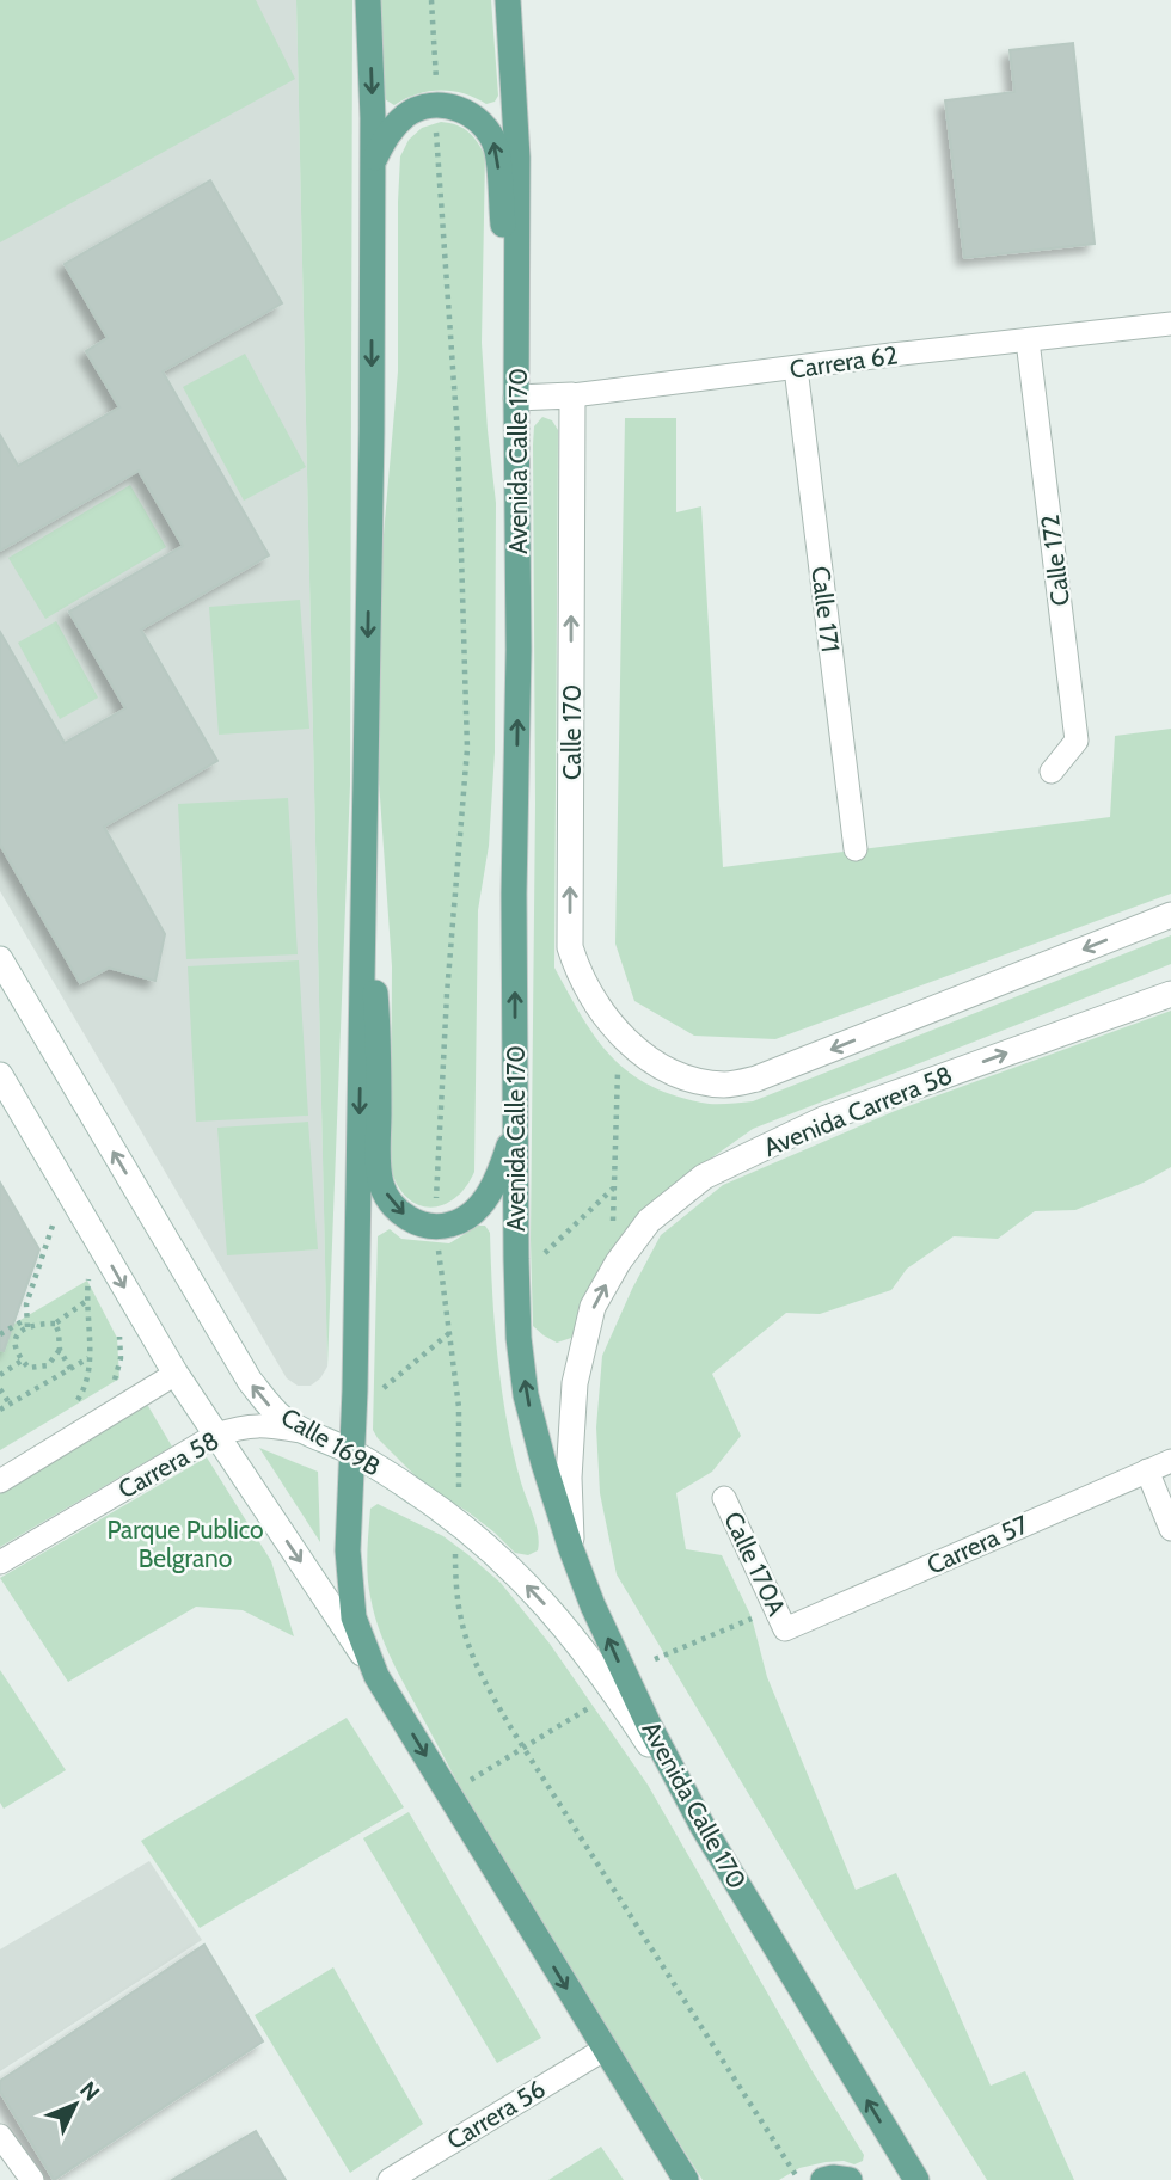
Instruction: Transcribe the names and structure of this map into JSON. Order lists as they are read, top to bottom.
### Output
{
  "streets": {
    "main road": ["Avenida Calle 170"],
    "street": [
      "Carrera 62",
      "Calle 172",
      "Calle 171",
      "Calle 170",
      "Avenida Carrera 58",
      "Calle 169B",
      "Carrera 58",
      "Carrera 57",
      "Calle 170A",
      "Carrera 56"
    ]
  },
  "crossings": [
    ["Carrera 62", "Avenida Calle 170"],
    ["Carrera 62", "Calle 172"],
    ["Carrera 62", "Calle 171"],
    ["Carrera 62", "Calle 170"],
    ["Avenida Calle 170", "Avenida Carrera 58"],
    ["Avenida Calle 170", "Calle 169B"],
    ["Calle 169B", "Carrera 58"],
    ["Carrera 57", "Calle 170A"]
  ],
  "one_way": ["Avenida Carrera 58"],
  "parks": ["Parque Publico Belgrano"],
  "north": "top right"
}
